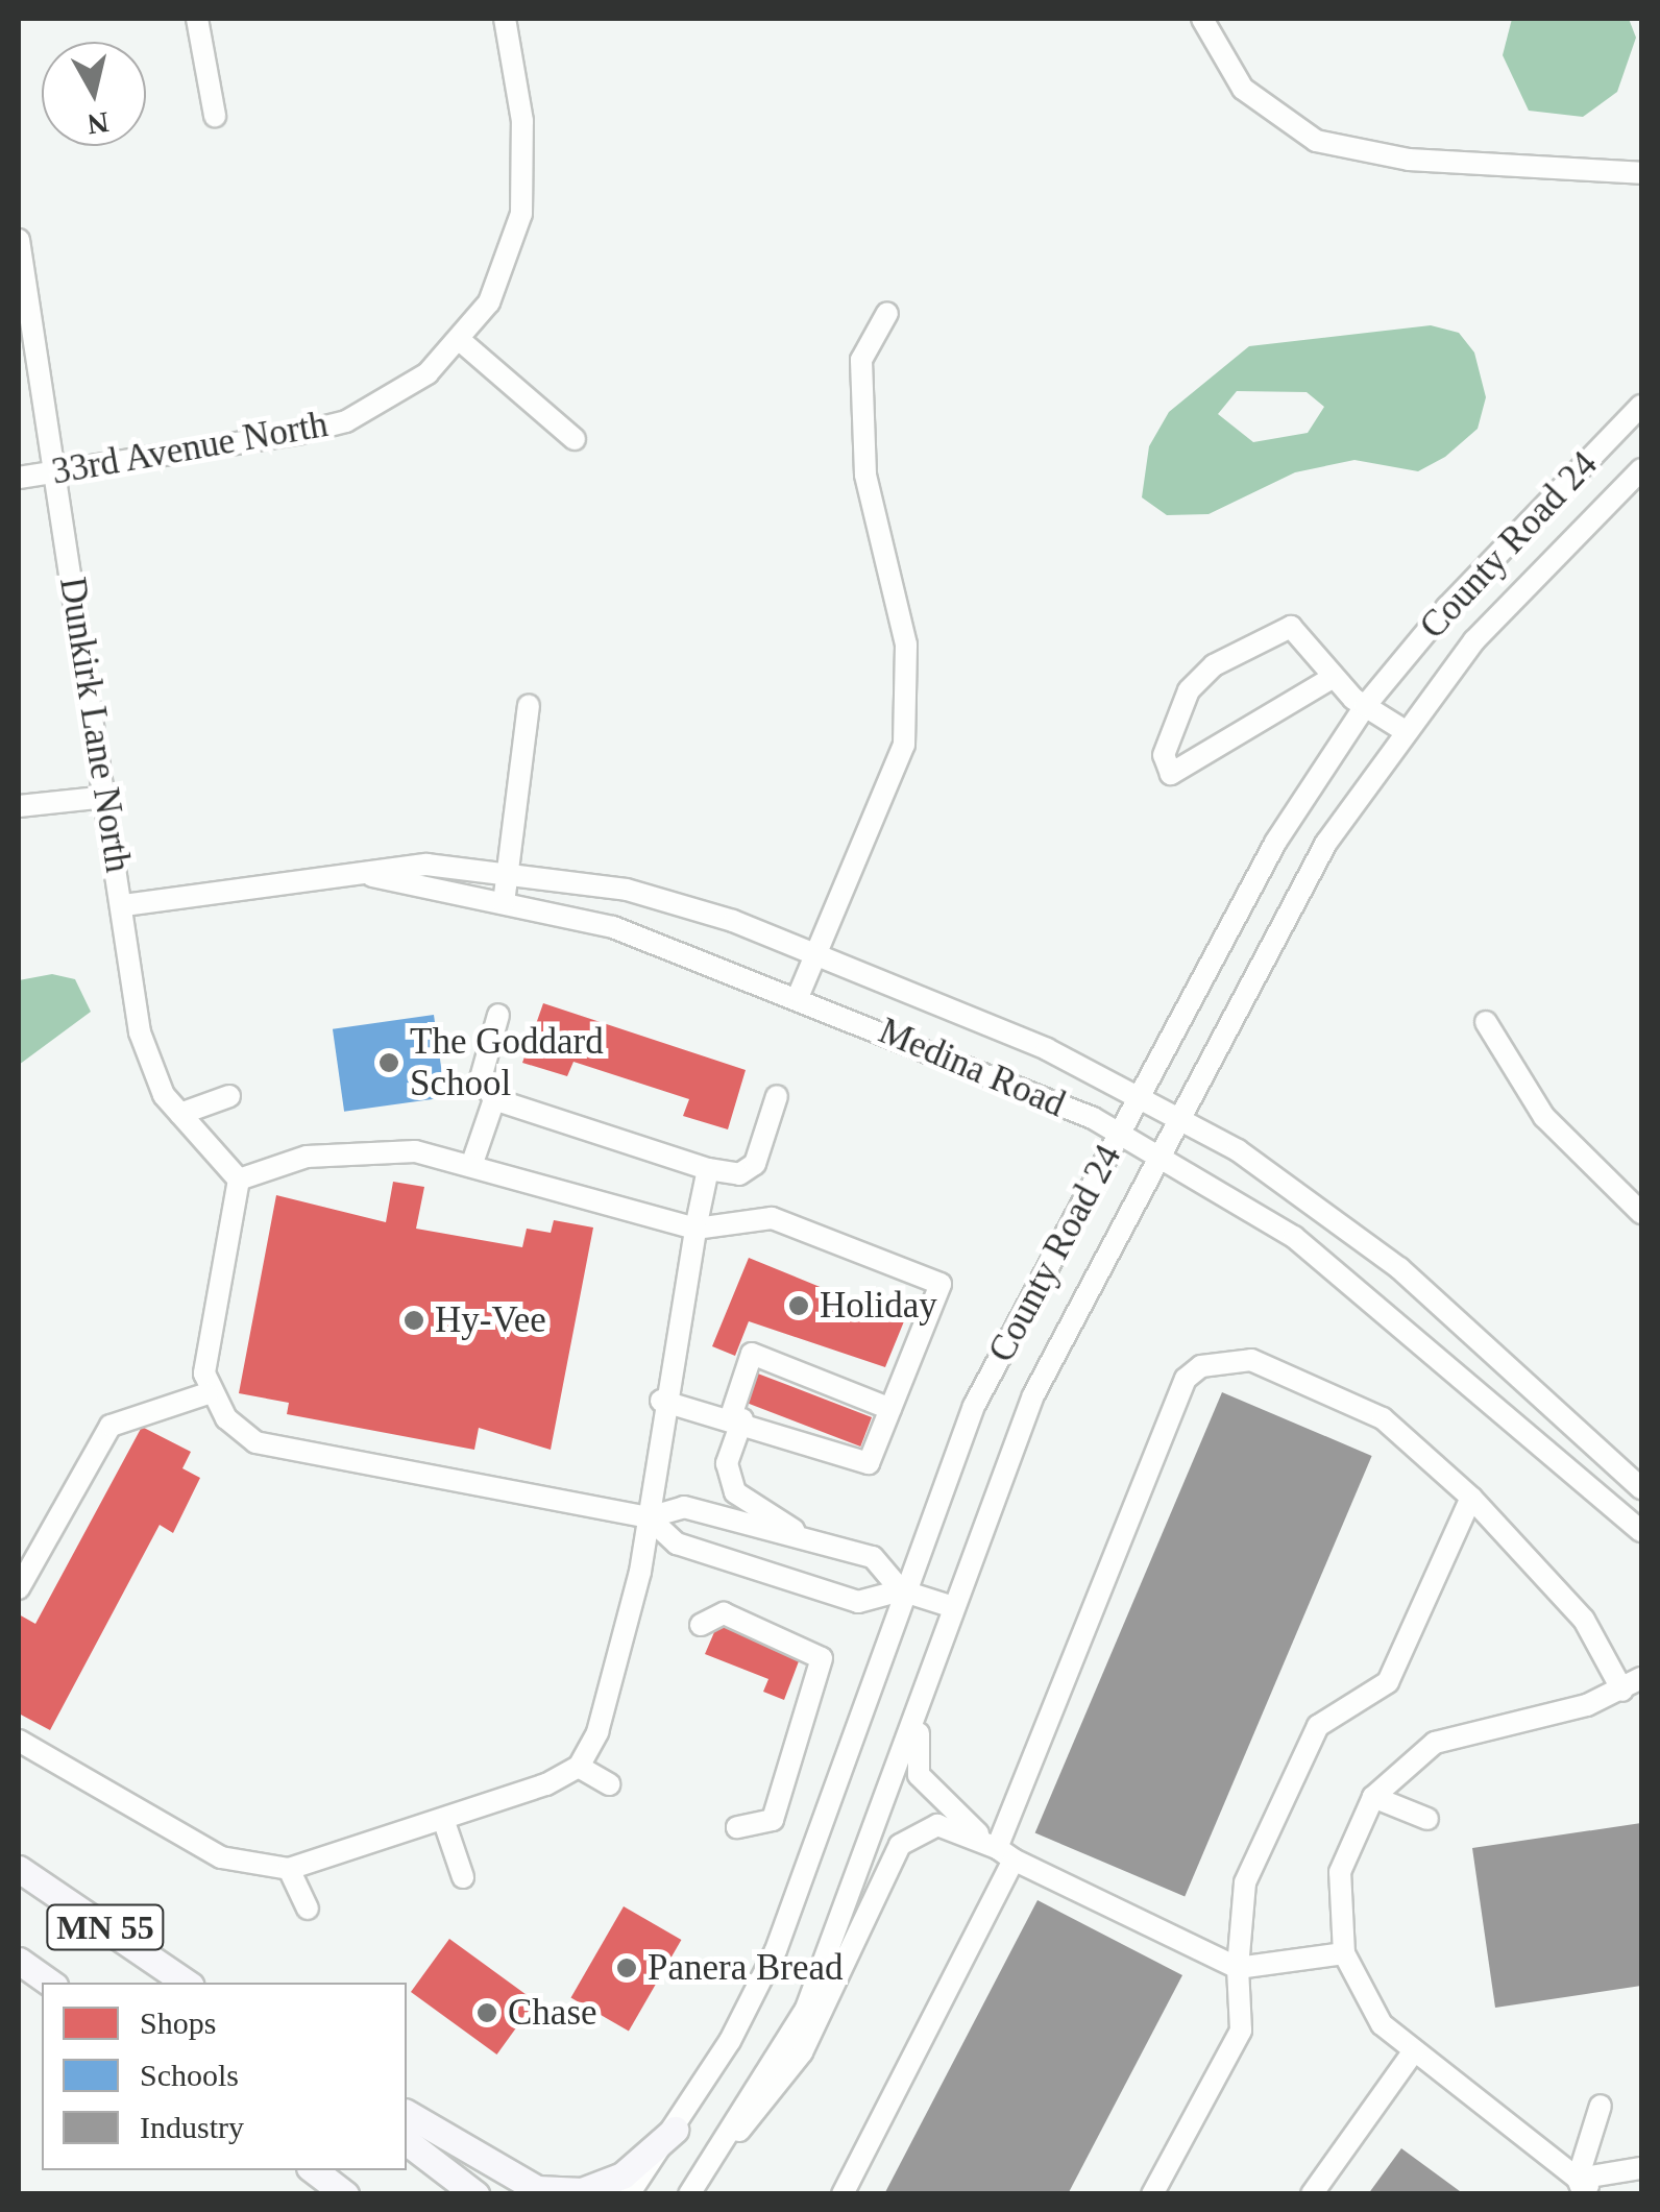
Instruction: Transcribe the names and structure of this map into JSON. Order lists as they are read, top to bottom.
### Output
{
  "streets": {
    "main road": ["MN 55"],
    "street": [
      "33rd Avenue North",
      "County Road 24",
      "Dunkirk Lane North",
      "Medina Road"
    ]
  },
  "crossings": [
    ["33rd Avenue North", "Dunkirk Lane North"],
    ["County Road 24", "Medina Road"],
    ["Dunkirk Lane North", "Medina Road"]
  ],
  "places": [
    "The Goddard School",
    "Holiday",
    "Hy-Vee",
    "Panera Bread",
    "Chase"
  ],
  "legend": ["Shops", "Schools", "Industry"],
  "north": "bottom"
}
